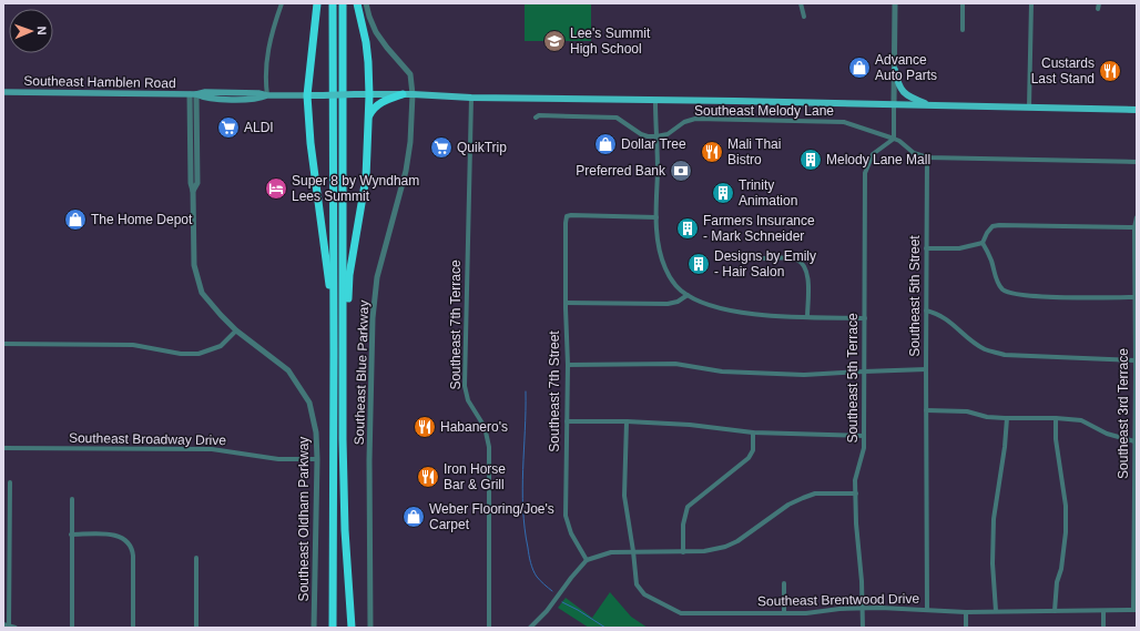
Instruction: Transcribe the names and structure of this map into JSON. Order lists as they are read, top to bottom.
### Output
{
  "streets": {
    "main road": ["Southeast Hamblen Road"],
    "street": [
      "Southeast Melody Lane",
      "Southeast 5th Street",
      "Southeast 7th Terrace",
      "Southeast Blue Parkway",
      "Southeast 5th Terrace",
      "Southeast 7th Street",
      "Southeast 3rd Terrace",
      "Southeast Broadway Drive",
      "Southeast Oldham Parkway",
      "Southeast Brentwood Drive"
    ]
  },
  "crossings": [
    ["Southeast Hamblen Road", "Southeast Oldham Parkway"],
    ["Southeast Melody Lane", "Southeast 5th Terrace"],
    ["Southeast 5th Street", "Southeast Brentwood Drive"],
    ["Southeast 5th Terrace", "Southeast Brentwood Drive"],
    ["Southeast 3rd Terrace", "Southeast Brentwood Drive"],
    ["Southeast Broadway Drive", "Southeast Oldham Parkway"]
  ],
  "places": {
    "school or university": ["Lee's Summit High School"],
    "shop": [
      "Advance Auto Parts",
      "Dollar Tree",
      "The Home Depot",
      "Weber Flooring/Joe's Carpet"
    ],
    "restaurant": [
      "Custards Last Stand",
      "Mali Thai Bistro",
      "Habanero's",
      "Iron Horse Bar & Grill"
    ],
    "supermarket": ["ALDI", "QuikTrip"],
    "building": [
      "Melody Lane Mall",
      "Trinity Animation",
      "Farmers Insurance - Mark Schneider",
      "Designs by Emily - Hair Salon"
    ],
    "bank": ["Preferred Bank"],
    "hotel": ["Super 8 by Wyndham Lees Summit"]
  },
  "north": "right"
}
